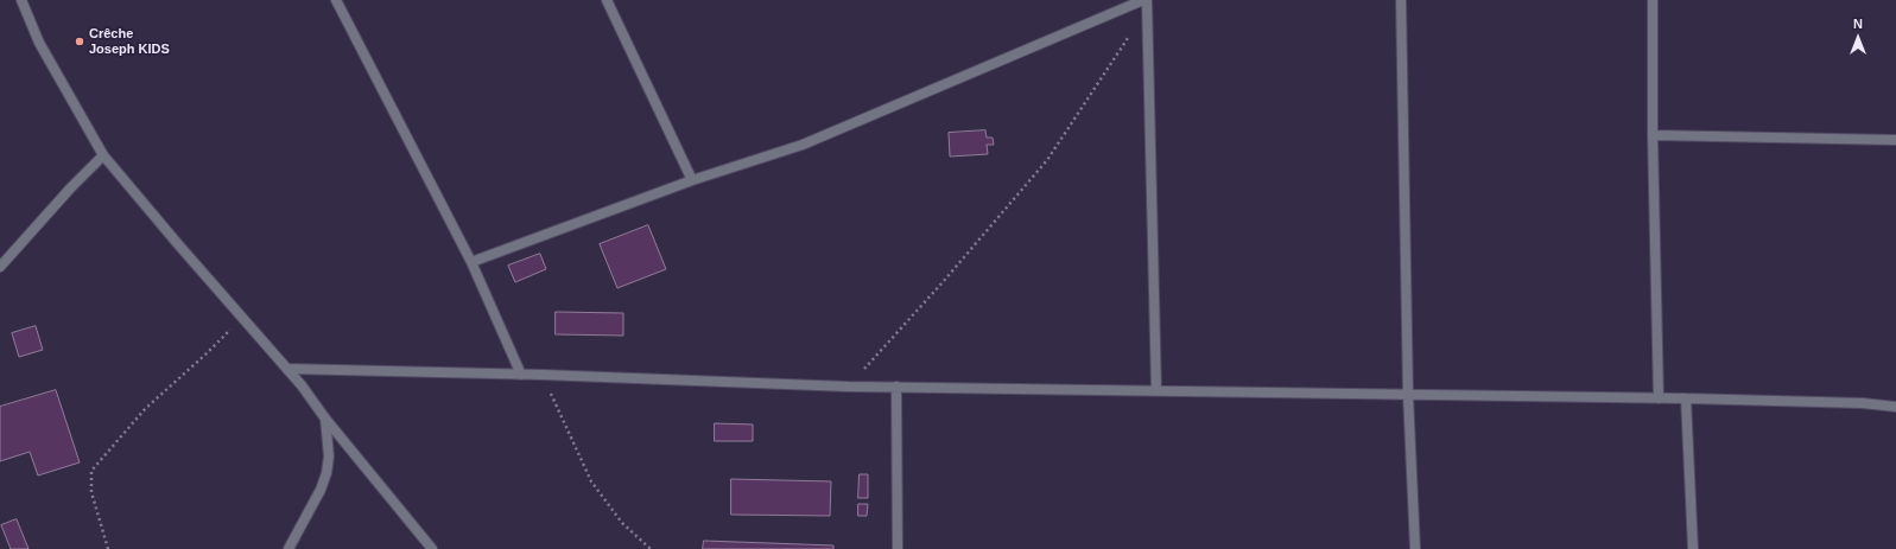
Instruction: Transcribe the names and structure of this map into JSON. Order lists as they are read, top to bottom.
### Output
{
  "places": ["Crêche Joseph KIDS"],
  "north": "top"
}
